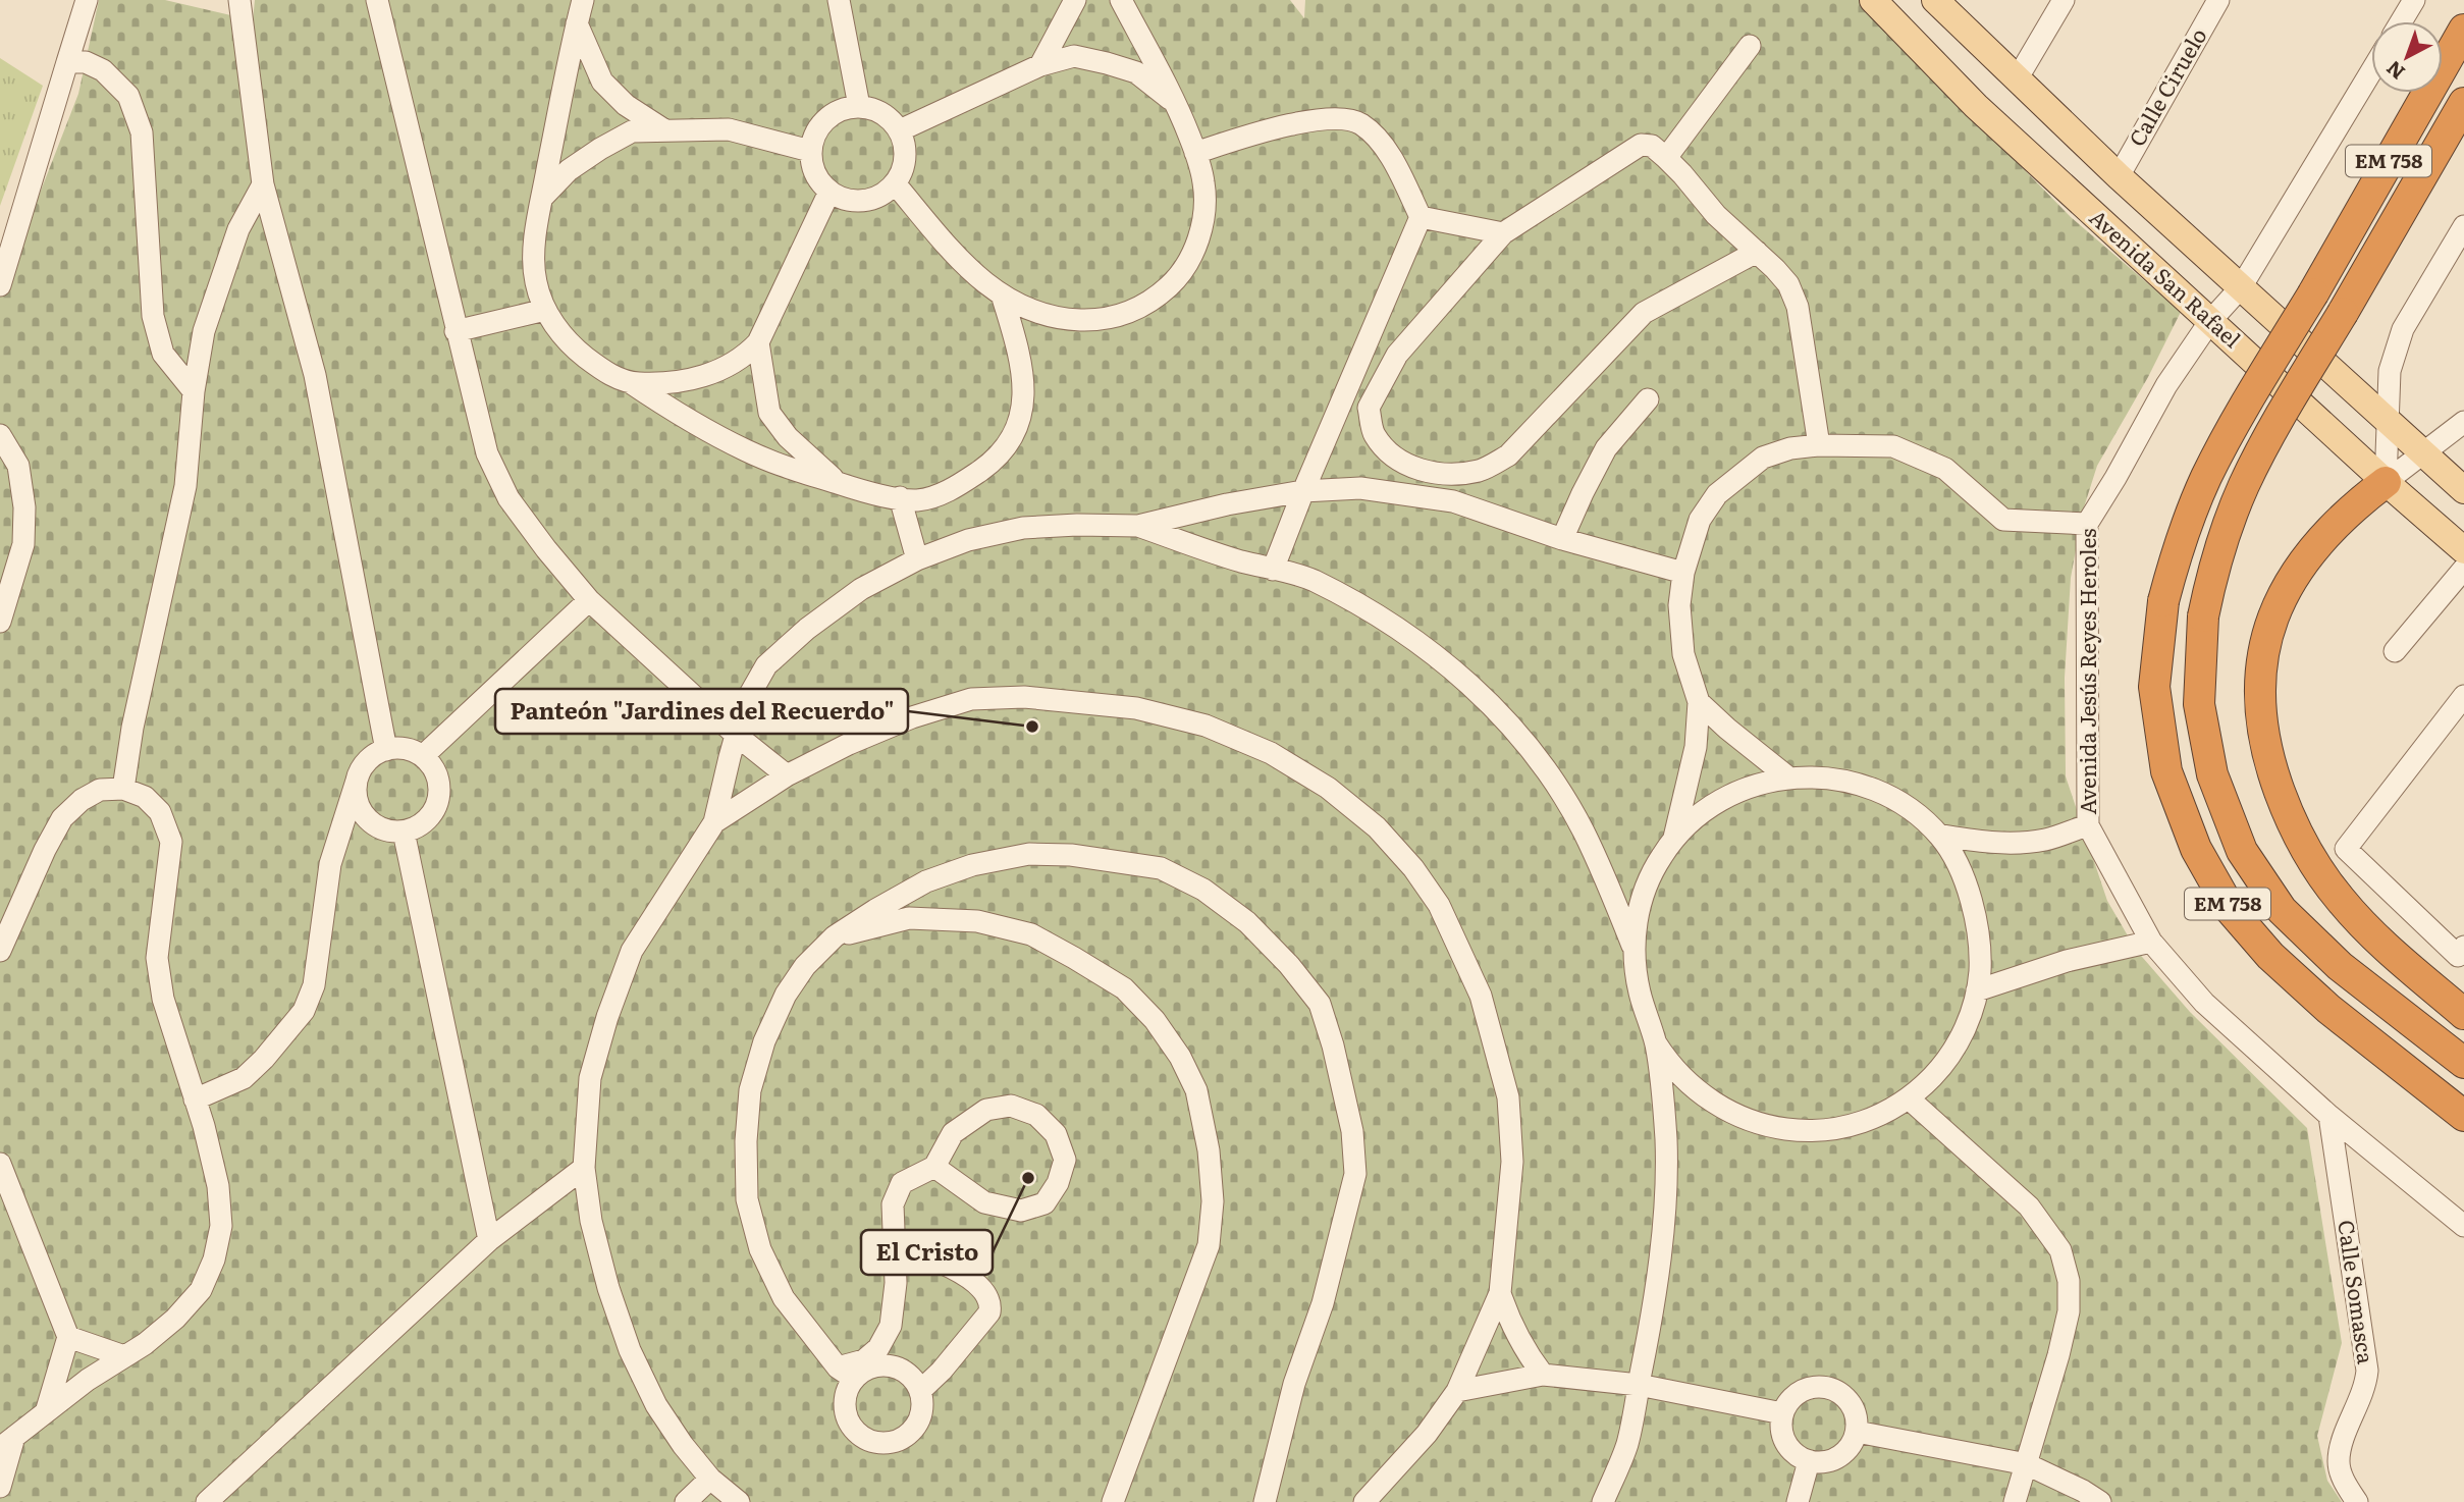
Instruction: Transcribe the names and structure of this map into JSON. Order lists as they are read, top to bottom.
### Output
{
  "streets": {
    "highway": ["EM 758"],
    "main road": ["Avenida San Rafael"],
    "street": ["Calle Ciruelo", "Avenida Jesús Reyes Heroles", "Calle Somasca"]
  },
  "crossings": [
    ["Avenida San Rafael", "Avenida Jesús Reyes Heroles"],
    ["Avenida Jesús Reyes Heroles", "Calle Somasca"]
  ],
  "places": ["Panteón \"Jardines del Recuerdo\"", "El Cristo"],
  "north": "bottom left"
}
